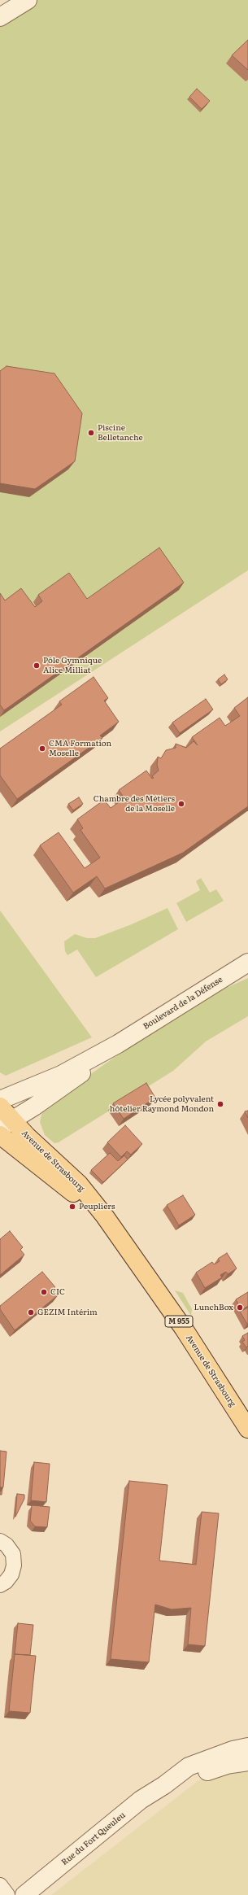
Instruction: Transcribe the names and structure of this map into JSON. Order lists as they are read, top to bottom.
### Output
{
  "streets": {
    "main road": ["Avenue de Strasbourg", "M 955"],
    "street": ["Boulevard de la Défense", "Rue du Fort Queuleu"]
  },
  "crossings": [
    ["Boulevard de la Défense", "Avenue de Strasbourg"]
  ],
  "places": [
    "Piscine Belletanche",
    "Pôle Gymnique Alice Milliat",
    "CMA Formation Moselle",
    "Chambre des Métiers de la Moselle",
    "Lycée polyvalent hôtelier Raymond Mondon",
    "Peupliers",
    "CIC",
    "LunchBox",
    "GEZIM Intérim"
  ]
}
